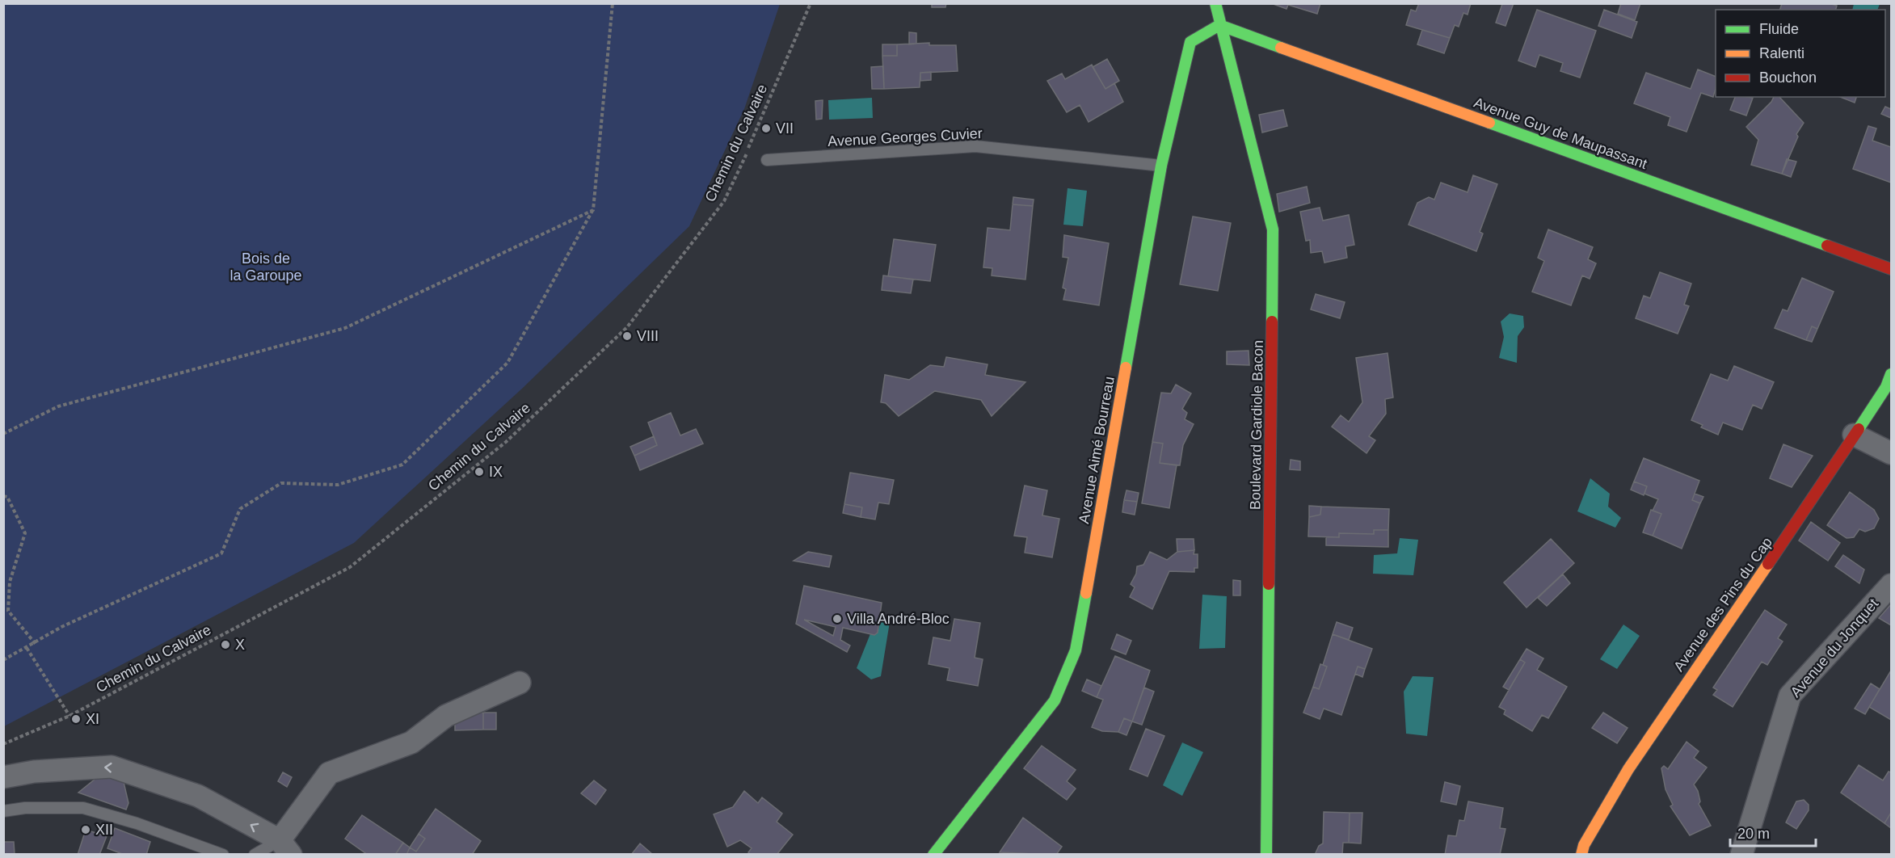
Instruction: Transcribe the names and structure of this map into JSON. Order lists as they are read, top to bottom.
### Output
{
  "streets": {
    "street": [
      "Avenue Guy de Maupassant",
      "Boulevard Gardiole Bacon",
      "Avenue Aimé Bourreau",
      "Avenue des Pins du Cap",
      "Avenue du Jonquet"
    ],
    "lane": ["Avenue Georges Cuvier"],
    "path": ["Chemin du Calvaire"]
  },
  "crossings": [
    ["Avenue Guy de Maupassant", "Boulevard Gardiole Bacon"],
    ["Avenue Guy de Maupassant", "Avenue Aimé Bourreau"],
    ["Avenue Georges Cuvier", "Avenue Aimé Bourreau"],
    ["Boulevard Gardiole Bacon", "Avenue Aimé Bourreau"]
  ],
  "parks": ["Bois de la Garoupe"],
  "places": [
    "VII",
    "VIII",
    "IX",
    "Villa André-Bloc",
    "X",
    "XI",
    "XII"
  ],
  "legend": ["Fluide", "Ralenti", "Bouchon"],
  "scale_bar": "20 m"
}
